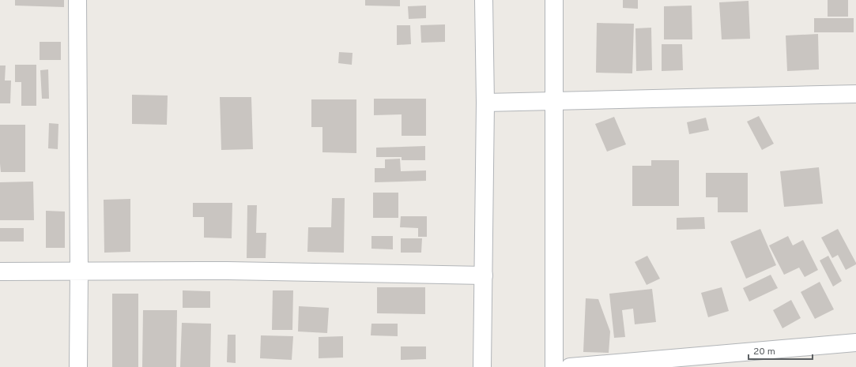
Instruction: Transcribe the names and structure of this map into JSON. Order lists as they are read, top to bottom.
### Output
{
  "scale_bar": "20 m"
}
